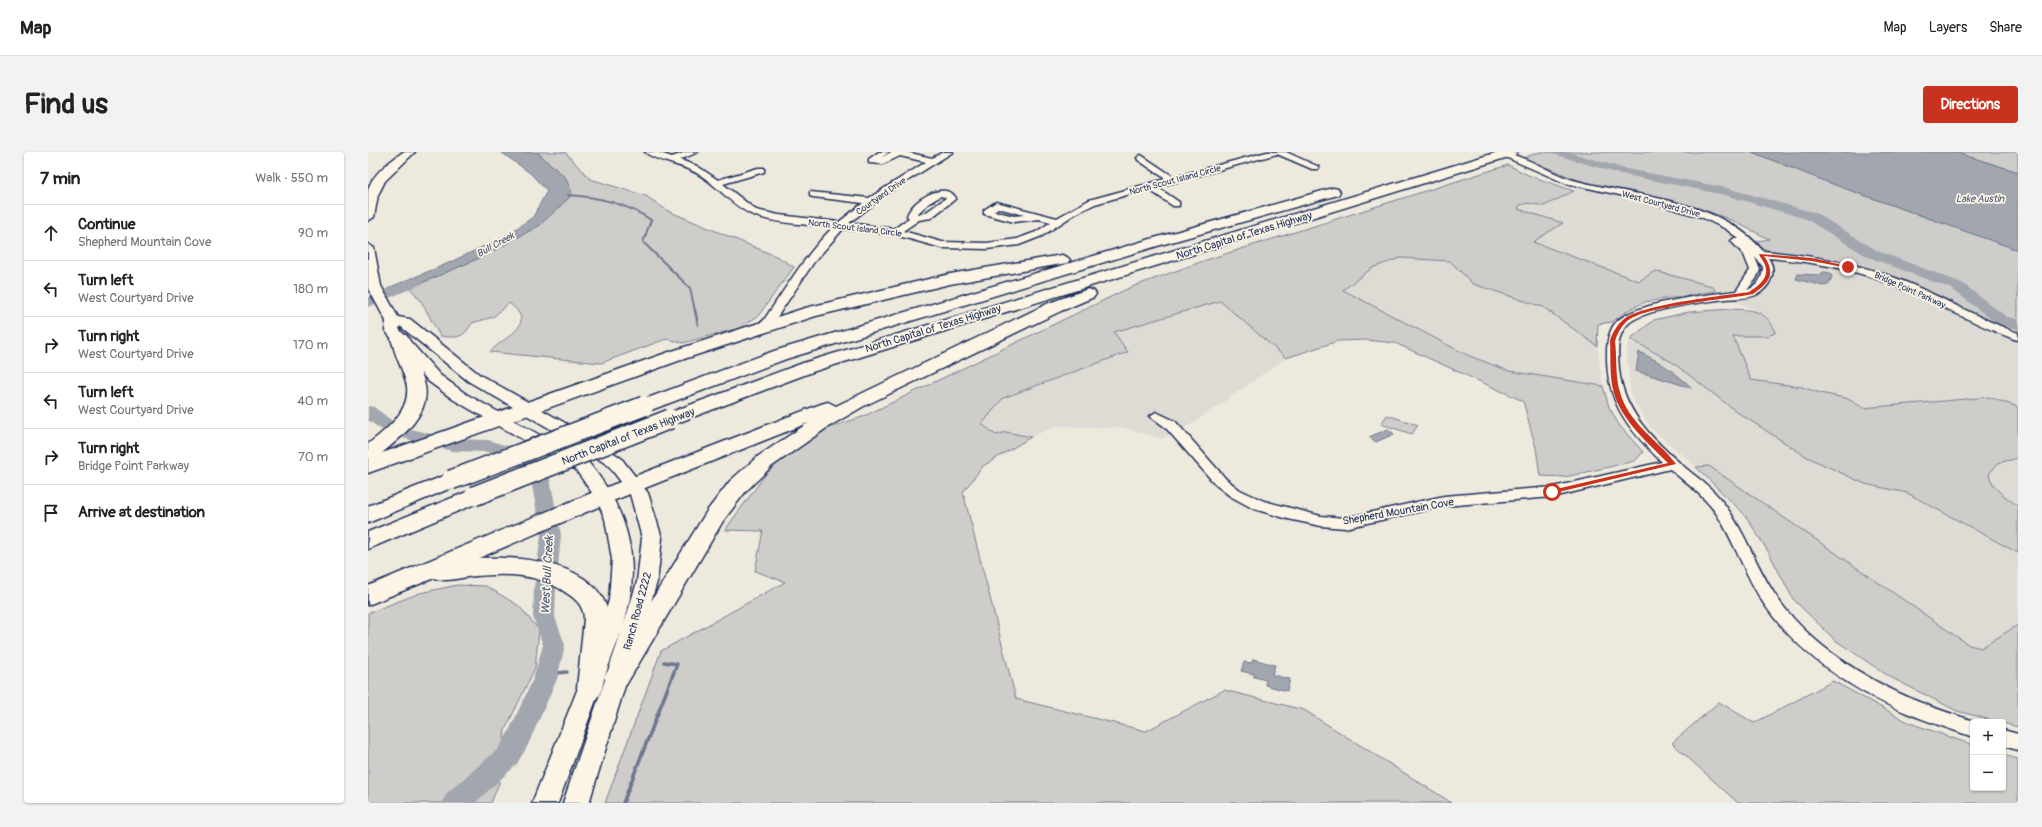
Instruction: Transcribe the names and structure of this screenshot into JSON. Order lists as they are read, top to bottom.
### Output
{
  "streets": {
    "highway": ["North Capital of Texas Highway"],
    "main road": ["Ranch Road 2222"],
    "street": [
      "North Scout Island Circle",
      "Courtyard Drive",
      "West Courtyard Drive",
      "Bridge Point Parkway",
      "Shepherd Mountain Cove"
    ]
  },
  "crossings": [
    ["North Scout Island Circle", "Courtyard Drive"],
    ["West Courtyard Drive", "North Capital of Texas Highway"],
    ["West Courtyard Drive", "Bridge Point Parkway"]
  ],
  "water": ["Lake Austin", "Bull Creek", "West Bull Creek"],
  "page": {
    "header": "Map",
    "nav": ["Map", "Layers", "Share"],
    "buttons": "Directions",
    "title": "Find us",
    "heading": ["7 min", "Walk · 550 m"],
    "list": [
      ["Continue", "Shepherd Mountain Cove", "90 m"],
      ["Turn left", "West Courtyard Drive", "180 m"],
      ["Turn right", "West Courtyard Drive", "170 m"],
      ["Turn left", "West Courtyard Drive", "40 m"],
      ["Turn right", "Bridge Point Parkway", "70 m"],
      "Arrive at destination"
    ],
    "map_buttons": ["+", "−"]
  }
}
